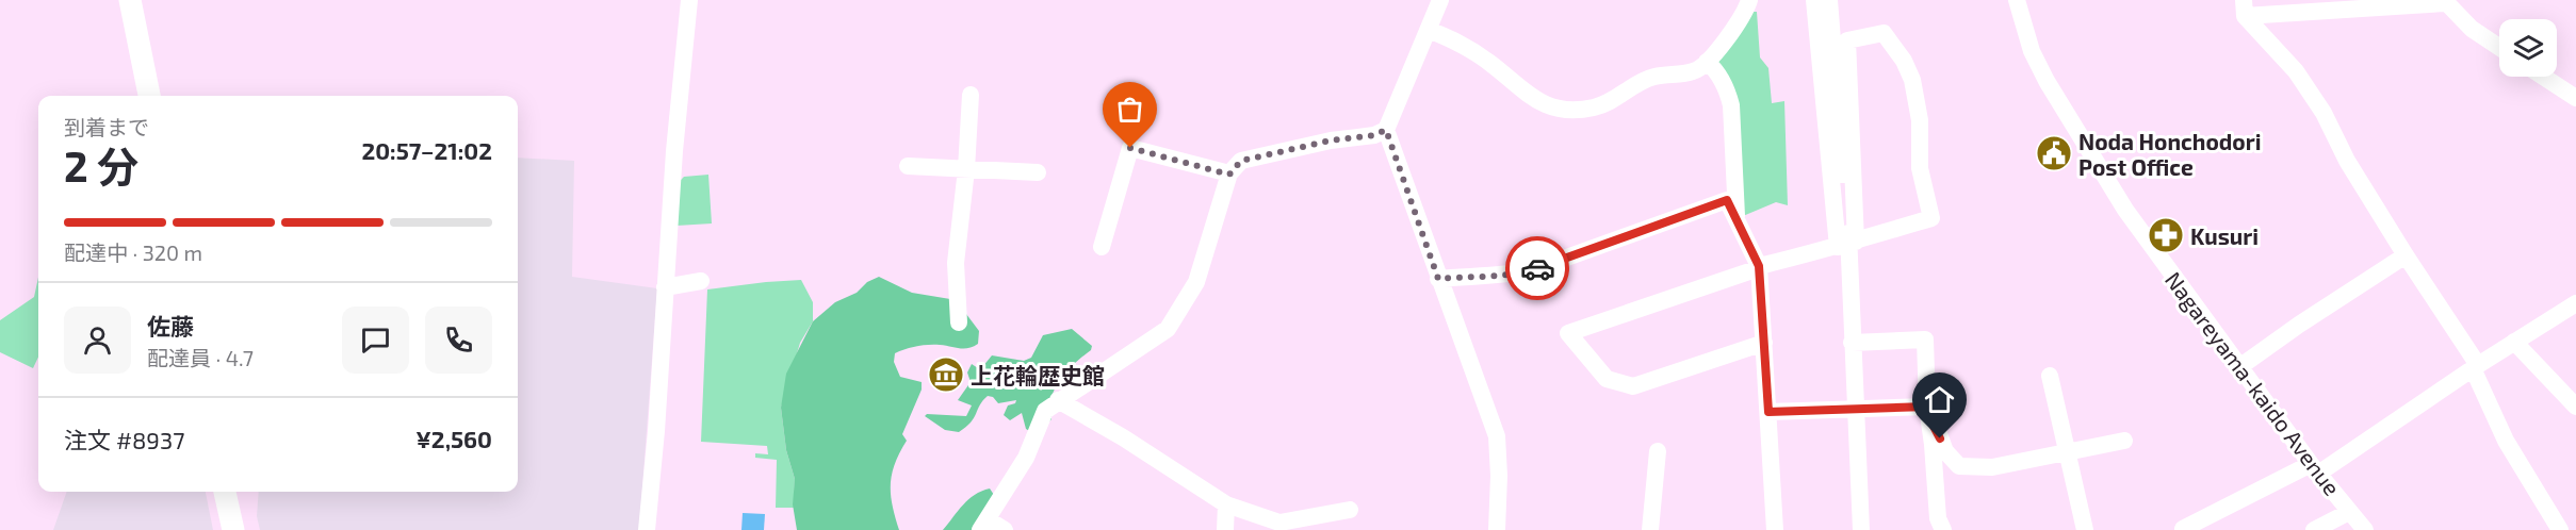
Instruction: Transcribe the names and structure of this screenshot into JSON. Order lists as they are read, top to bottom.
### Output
{
  "streets": {
    "street": ["Nagareyama-kaido Avenue"]
  },
  "places": {
    "public building": ["Noda Honchodori Post Office"],
    "pharmacy": ["Kusuri"],
    "museum": ["上花輪歴史館"]
  },
  "page": {
    "heading": ["2 分", "到着まで", "20:57–21:02"],
    "panel": [
      "佐藤",
      "配達員 · 4.7",
      "注文 #8937",
      "¥2,560"
    ],
    "bar": "配達中 · 320 m"
  }
}
